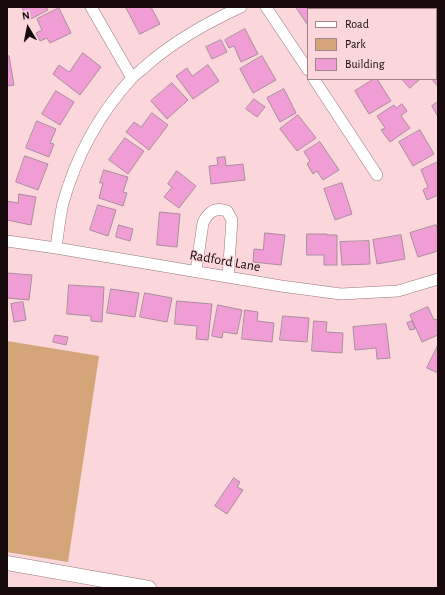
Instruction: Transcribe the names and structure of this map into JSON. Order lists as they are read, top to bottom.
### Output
{
  "streets": {
    "street": ["Radford Lane"]
  },
  "legend": ["Road", "Park", "Building"],
  "north": "top"
}
